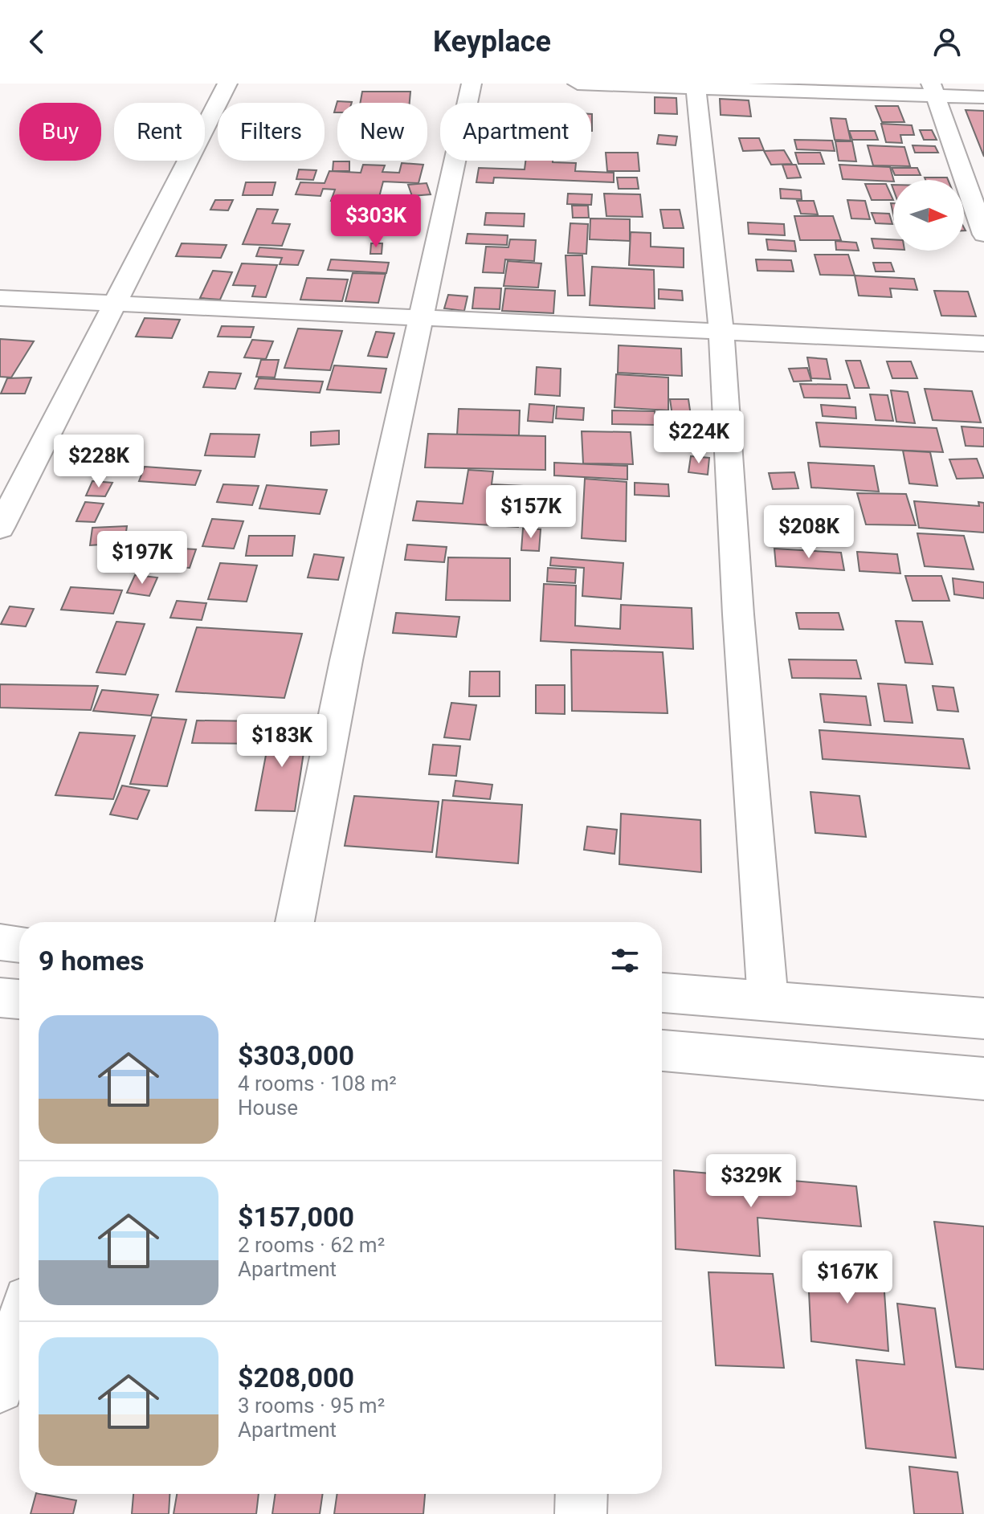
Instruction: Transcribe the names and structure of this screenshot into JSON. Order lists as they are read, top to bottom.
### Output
{
  "north": "right",
  "page": {
    "header": "Keyplace",
    "chip": [
      "Buy",
      "Rent",
      "Filters",
      "New",
      "Apartment"
    ],
    "price": [
      "$303K",
      "$224K",
      "$228K",
      "$157K",
      "$208K",
      "$197K",
      "$183K",
      "$329K",
      "$167K"
    ],
    "heading": "9 homes",
    "list": [
      {
        "name": "$303,000",
        "note": "4 rooms · 108 m² · House"
      },
      {
        "name": "$157,000",
        "note": "2 rooms · 62 m² · Apartment"
      },
      {
        "name": "$208,000",
        "note": "3 rooms · 95 m² · Apartment"
      }
    ]
  }
}
